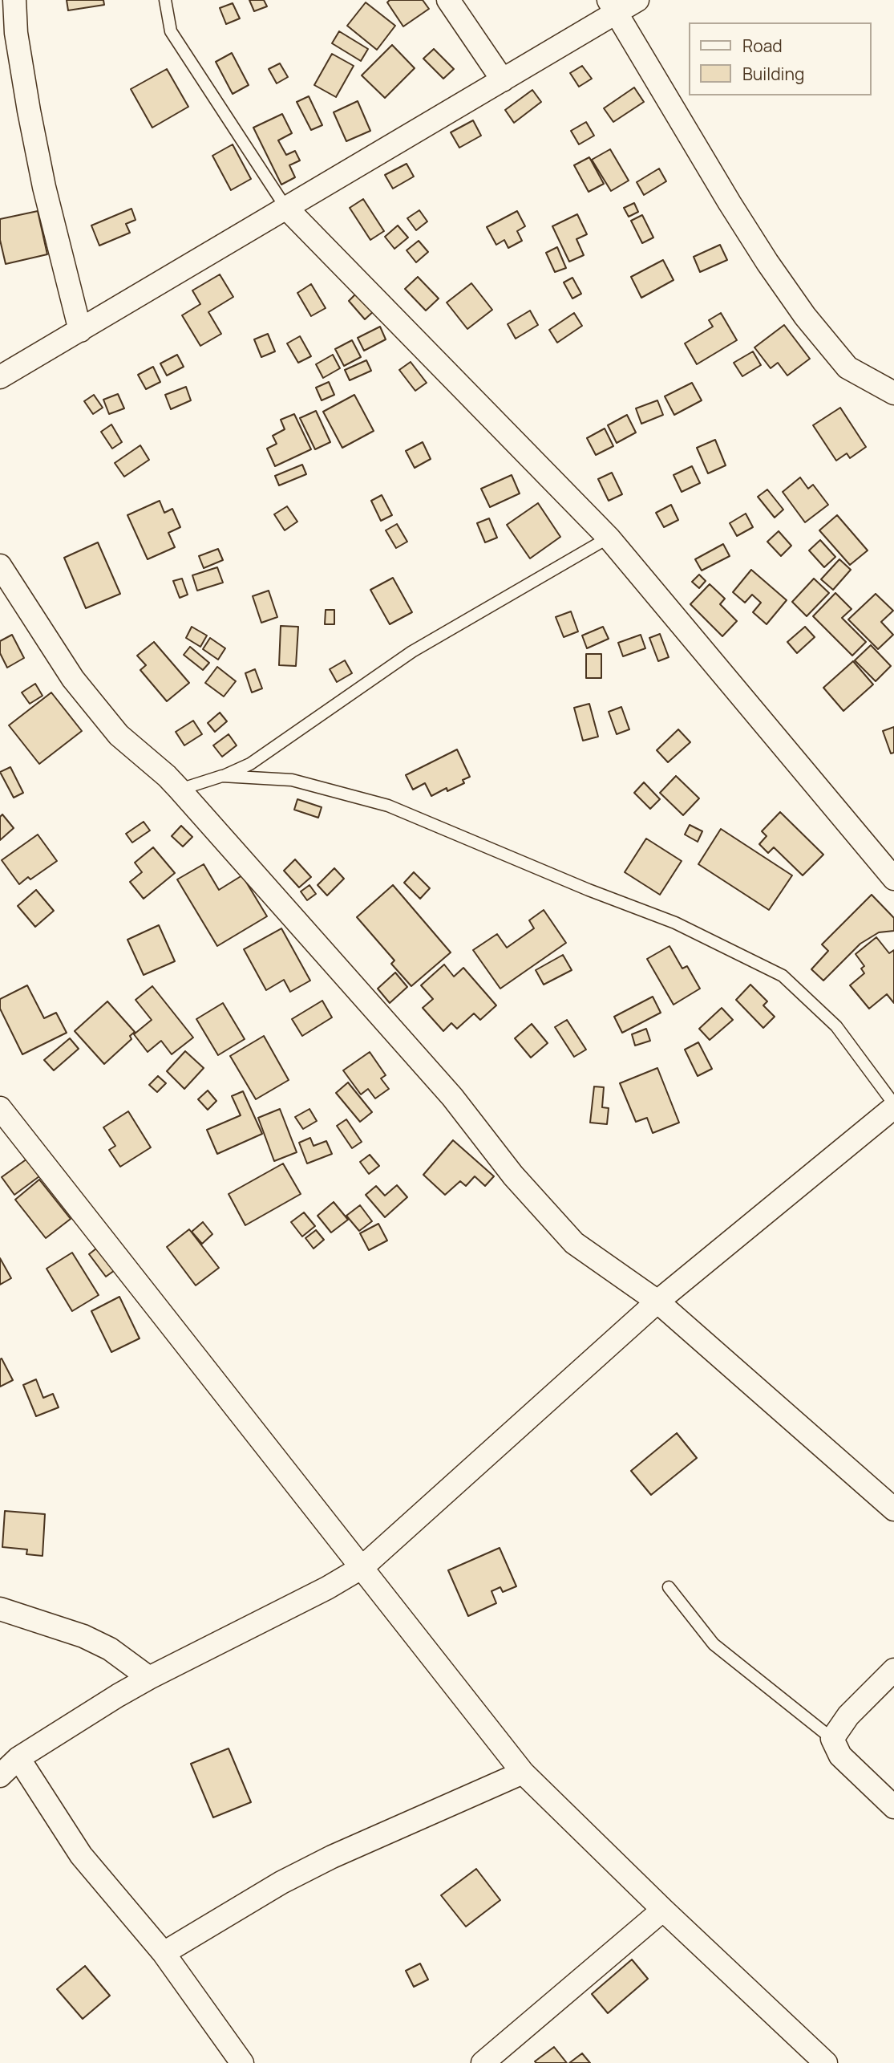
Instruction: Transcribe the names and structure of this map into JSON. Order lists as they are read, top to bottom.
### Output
{
  "legend": ["Road", "Building"]
}
